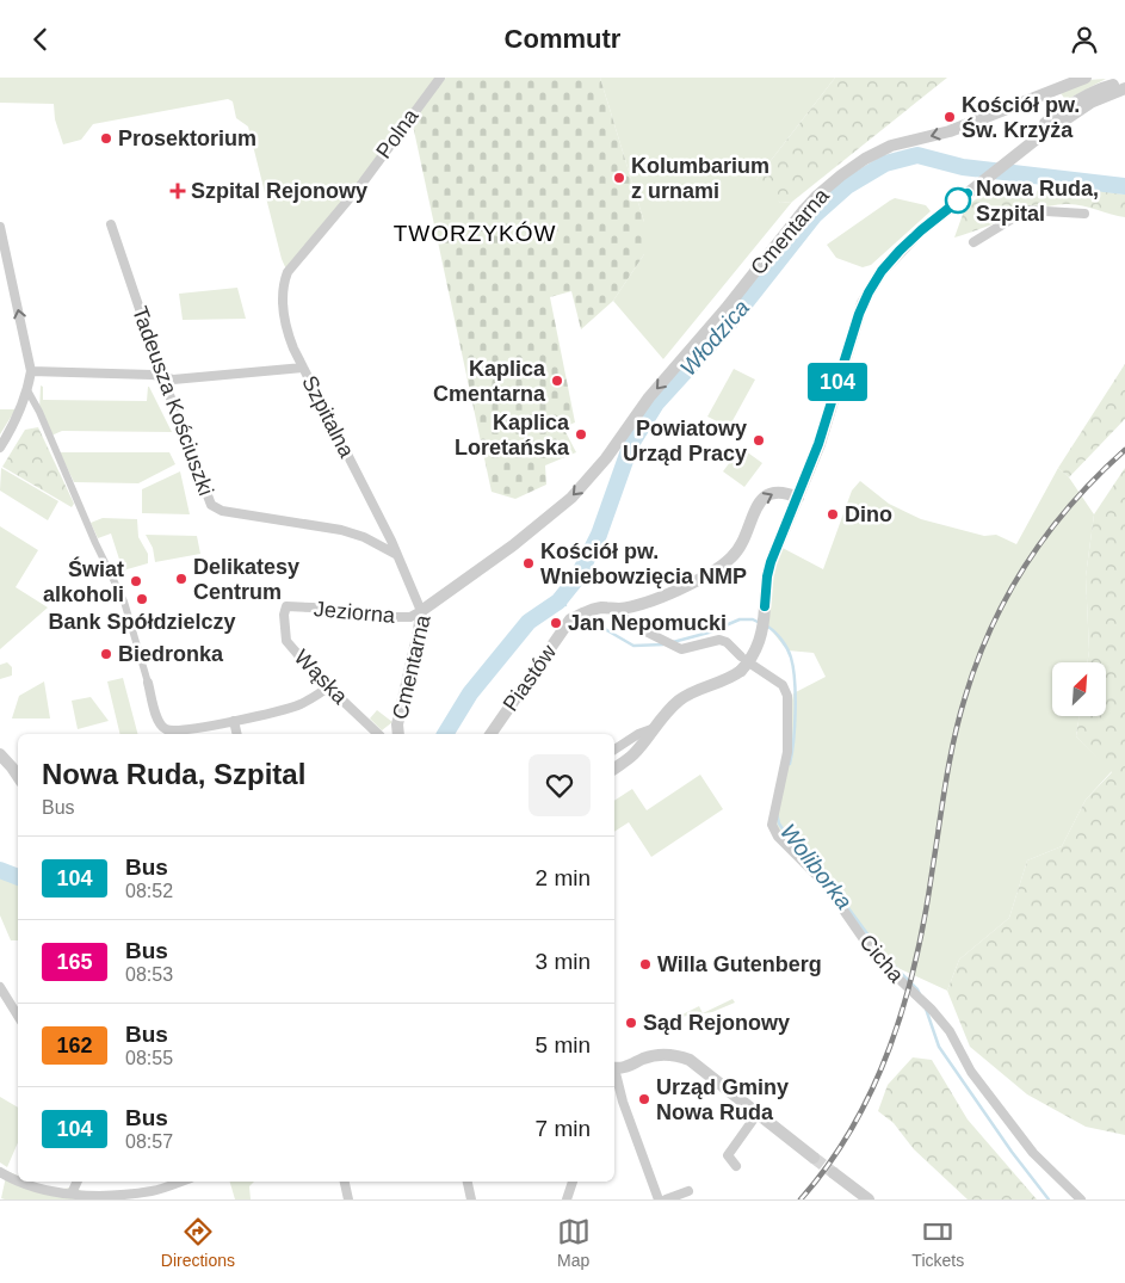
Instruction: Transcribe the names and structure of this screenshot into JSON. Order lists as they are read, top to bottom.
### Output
{
  "streets": {
    "street": [
      "Polna",
      "Cmentarna",
      "Tadeusza Kościuszki",
      "Szpitalna",
      "Jeziorna",
      "Wąska",
      "Piastów",
      "Cicha"
    ]
  },
  "crossings": [
    ["Polna", "Szpitalna"],
    ["Cmentarna", "Jeziorna"],
    ["Tadeusza Kościuszki", "Szpitalna"],
    ["Jeziorna", "Wąska"],
    ["Piastów", "Cicha"]
  ],
  "districts": ["TWORZYKÓW"],
  "water": ["Włodzica", "Woliborka"],
  "places": {
    "other": [
      "Kościół pw. Św. Krzyża",
      "Prosektorium",
      "Kolumbarium z urnami",
      "Nowa Ruda, Szpital",
      "Kaplica Cmentarna",
      "Kaplica Loretańska",
      "Powiatowy Urząd Pracy",
      "Dino",
      "Kościół pw. Wniebowzięcia NMP",
      "Delikatesy Centrum",
      "Świat alkoholi",
      "Bank Spółdzielczy",
      "Jan Nepomucki",
      "Biedronka",
      "Willa Gutenberg",
      "Sąd Rejonowy",
      "Urząd Gminy Nowa Ruda"
    ],
    "health": ["Szpital Rejonowy"]
  },
  "lines": ["bus line 104"],
  "north": "top right",
  "page": {
    "header": "Commutr",
    "on_map": "104",
    "heading": ["Nowa Ruda, Szpital", "Bus"],
    "list": [
      {
        "mark": "104",
        "name": "Bus",
        "note": "08:52",
        "value": "2 min"
      },
      {
        "mark": "165",
        "name": "Bus",
        "note": "08:53",
        "value": "3 min"
      },
      {
        "mark": "162",
        "name": "Bus",
        "note": "08:55",
        "value": "5 min"
      },
      {
        "mark": "104",
        "name": "Bus",
        "note": "08:57",
        "value": "7 min"
      }
    ],
    "tabs": ["Directions", "Map", "Tickets"]
  }
}
